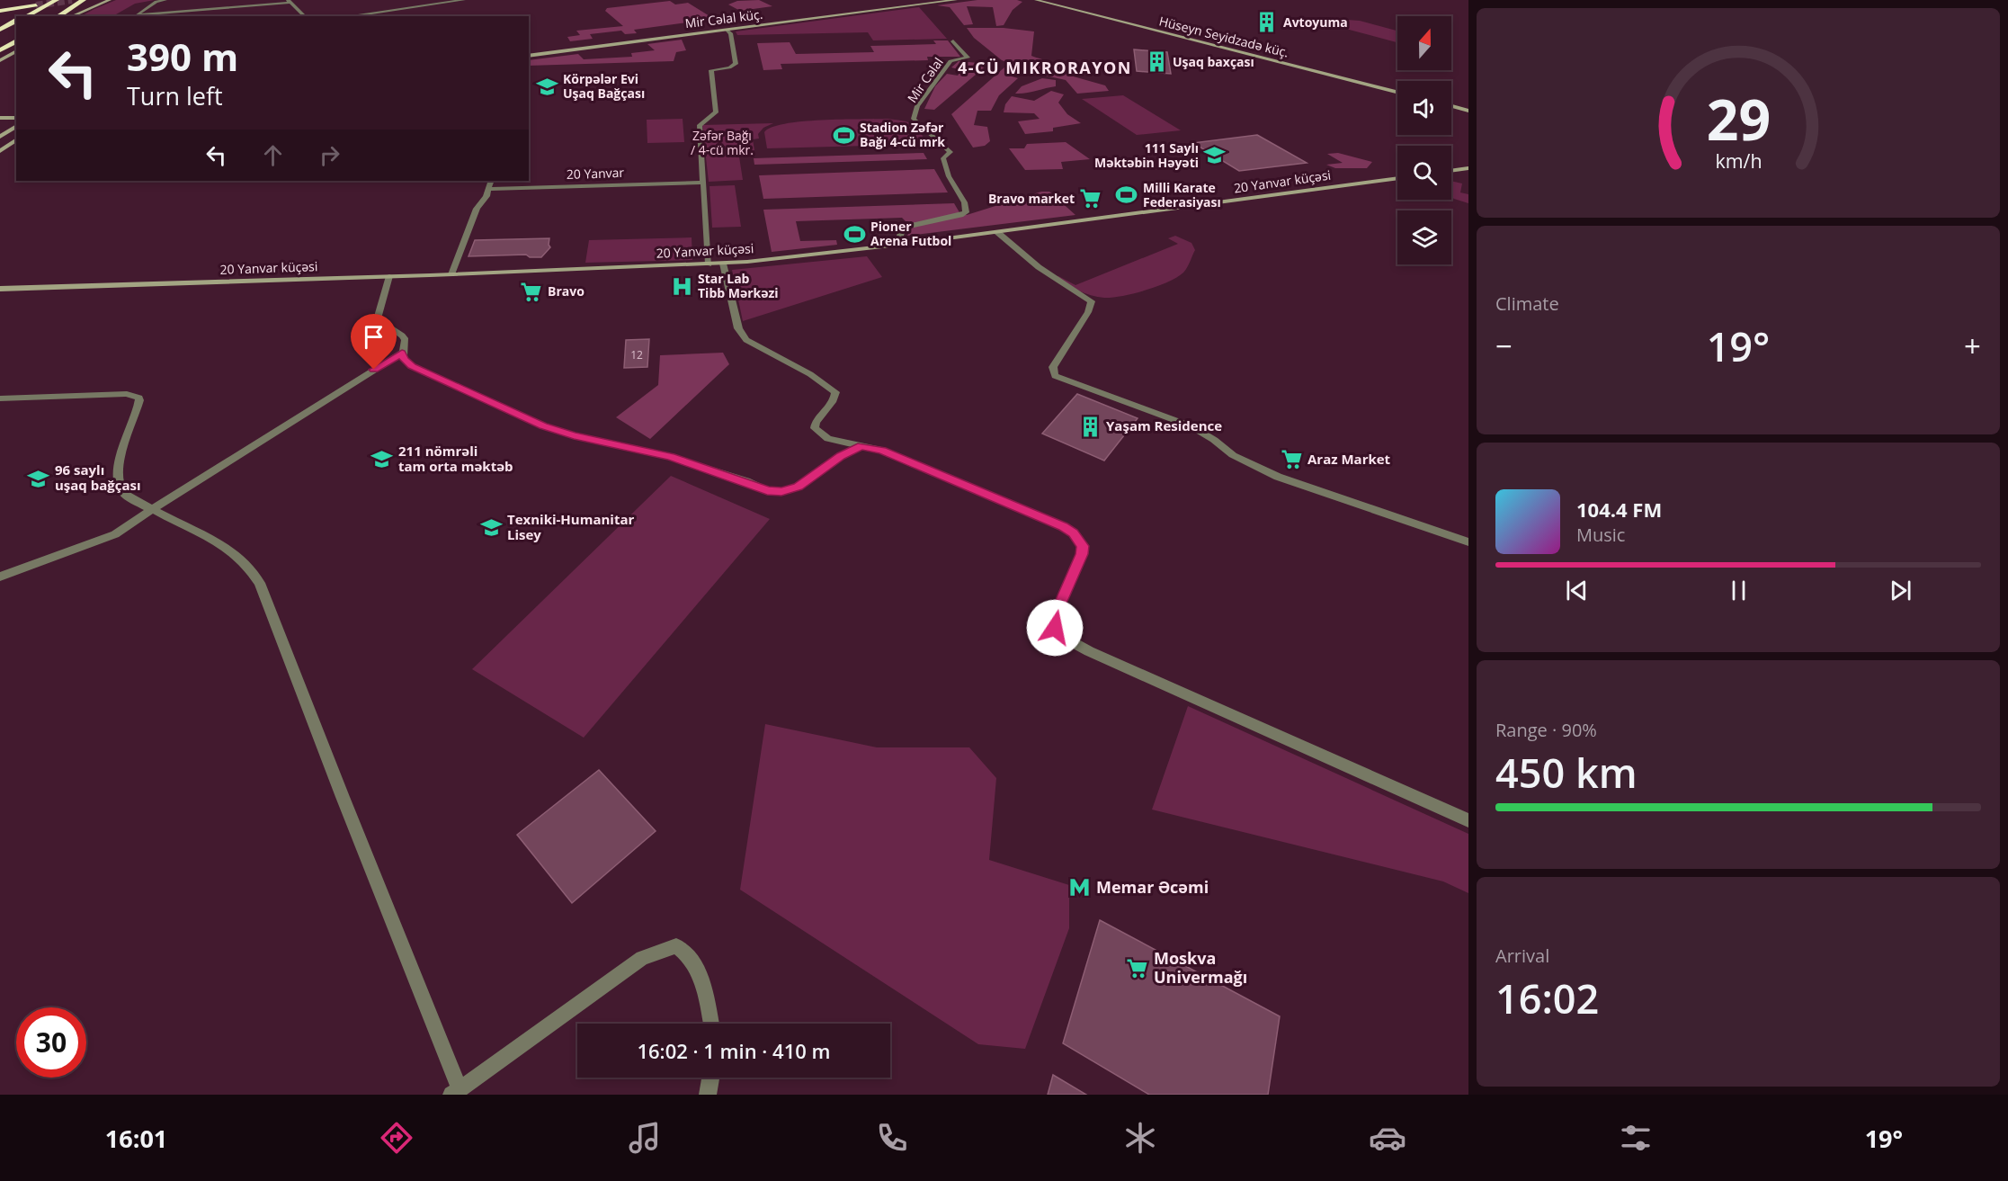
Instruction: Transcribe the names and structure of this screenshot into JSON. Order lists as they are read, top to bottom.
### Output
{
  "streets": {
    "street": [
      "Mir Cəlal küç.",
      "Hüseyn Seyidzadə küç.",
      "Mir Cəlal",
      "20 Yanvar",
      "20 Yanvar küçəsi"
    ]
  },
  "crossings": [
    ["Mir Cəlal", "20 Yanvar küçəsi"]
  ],
  "districts": ["4-CÜ MIKRORAYON"],
  "parks": ["Zəfər Bağı / 4-cü mkr."],
  "places": {
    "building": ["Avtoyuma", "Uşaq baxçası", "Yaşam Residence"],
    "school or university": [
      "Körpələr Evi Uşaq Bağçası",
      "111 Saylı Məktəbin Həyəti",
      "211 nömrəli tam orta məktəb",
      "96 saylı uşaq bağçası",
      "Texniki-Humanitar Lisey"
    ],
    "sports": ["Stadion Zəfər Bağı 4-cü mrk", "Milli Karate Federasiyası", "Pioner Arena Futbol"],
    "supermarket": [
      "Bravo market",
      "Bravo",
      "Araz Market",
      "Moskva Univermağı"
    ],
    "hospital": ["Star Lab Tibb Mәrkәzi"],
    "metro station": ["Memar Əcəmi"]
  },
  "house_numbers": ["12"],
  "north": "top",
  "page": {
    "turn": ["390 m", "Turn left"],
    "tile": [
      "Climate",
      ["Range · 90%", "450 km"],
      ["Arrival", "16:02"]
    ],
    "heat": ["−", "19°", "+"],
    "song": ["104.4 FM", "Music"],
    "limit": "30",
    "trip": "16:02 · 1 min · 410 m",
    "tabs": ["16:01", "19°"],
    "gauge": ["29", "km/h"]
  }
}
